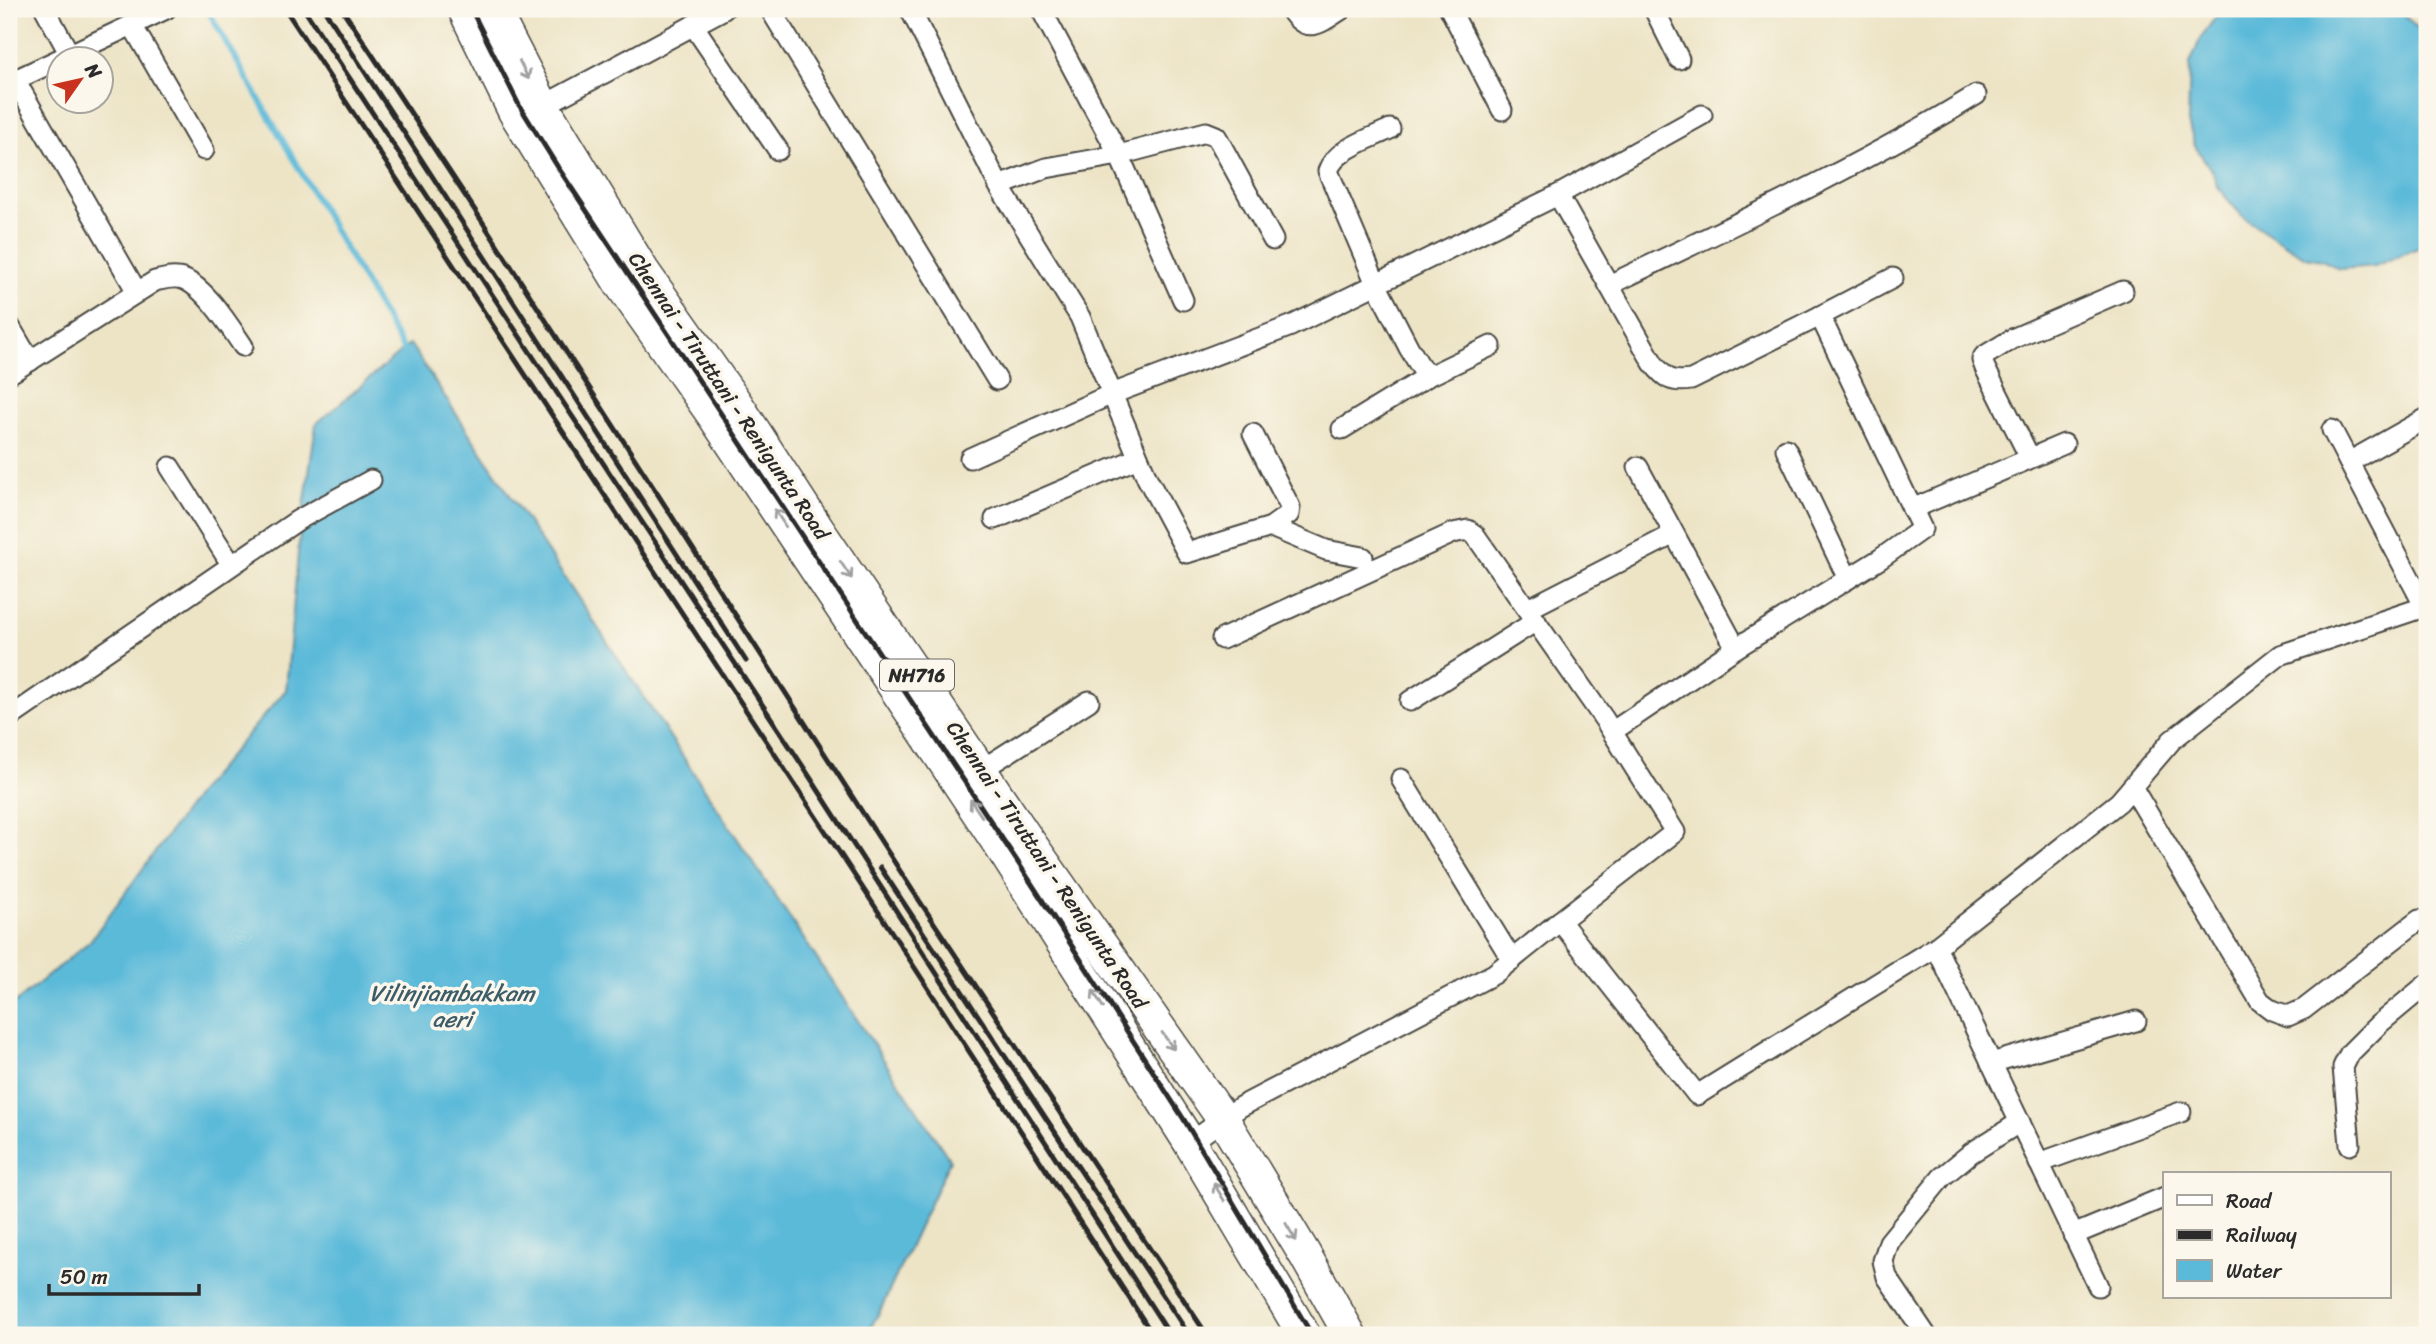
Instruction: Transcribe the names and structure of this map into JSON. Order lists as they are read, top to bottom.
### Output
{
  "streets": {
    "highway": ["Chennai - Tiruttani - Renigunta Road", "NH716"]
  },
  "water": ["Vilinjiambakkam aeri"],
  "legend": ["Road", "Railway", "Water"],
  "scale_bar": "50 m",
  "north": "top right"
}
